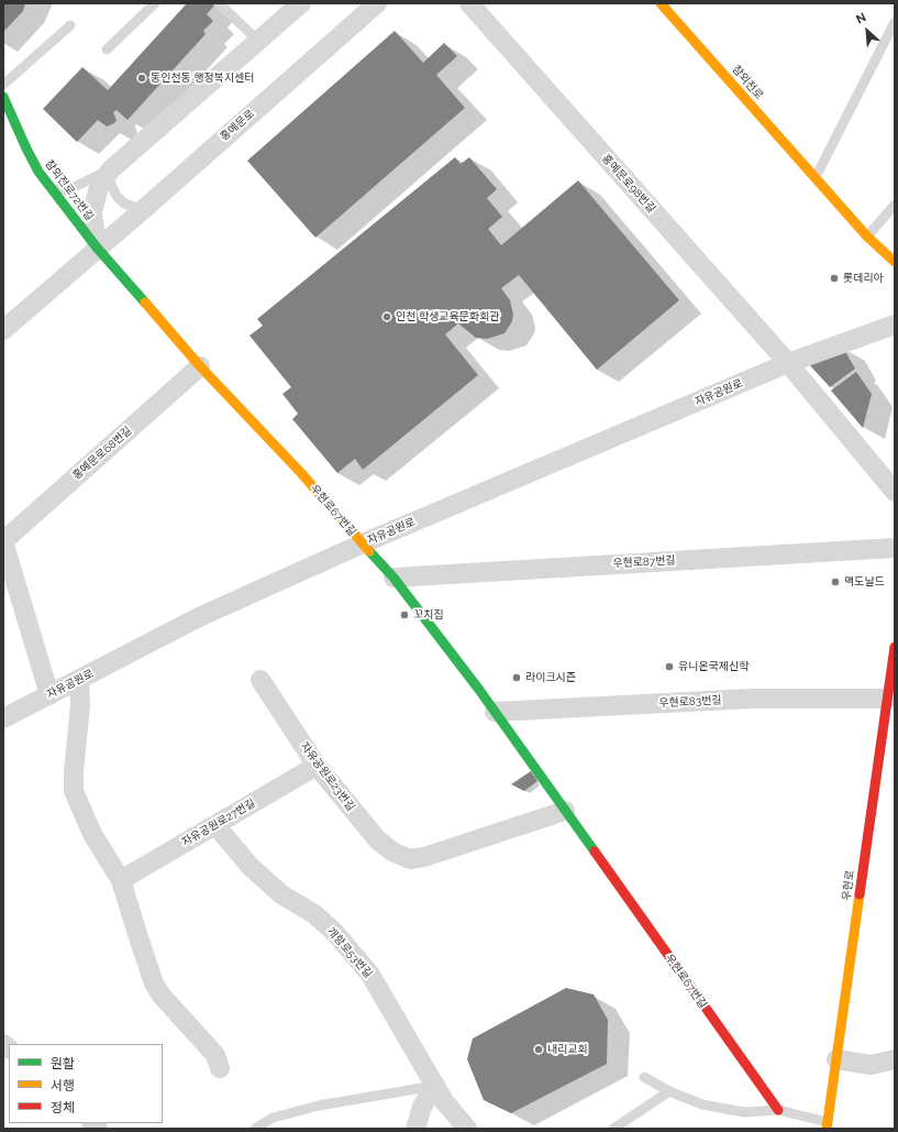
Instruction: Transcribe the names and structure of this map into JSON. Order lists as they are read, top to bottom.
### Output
{
  "streets": {
    "street": [
      "참외전로",
      "홍예문로",
      "홍예문로98번길",
      "참외전로72번길",
      "자유공원로",
      "홍예문로68번길",
      "우현로67번길",
      "우현로87번길",
      "우현로83번길",
      "자유공원로23번길",
      "자유공원로27번길",
      "우현로",
      "개항로53번길"
    ]
  },
  "crossings": [
    ["홍예문로", "참외전로72번길"],
    ["홍예문로", "우현로67번길"],
    ["홍예문로98번길", "자유공원로"],
    ["참외전로72번길", "우현로67번길"],
    ["자유공원로", "우현로67번길"],
    ["홍예문로68번길", "우현로67번길"],
    ["우현로67번길", "우현로87번길"],
    ["우현로67번길", "우현로83번길"],
    ["우현로67번길", "자유공원로23번길"],
    ["우현로83번길", "우현로"],
    ["자유공원로23번길", "자유공원로27번길"],
    ["자유공원로27번길", "개항로53번길"]
  ],
  "places": [
    "동인천동 행정복지센터",
    "롯데리아",
    "인천 학생교육문화회관",
    "맥도날드",
    "꼬치집",
    "유니온국제신학",
    "라이크시즌",
    "내리교회"
  ],
  "legend": ["원활", "서행", "정체"],
  "north": "top left"
}
